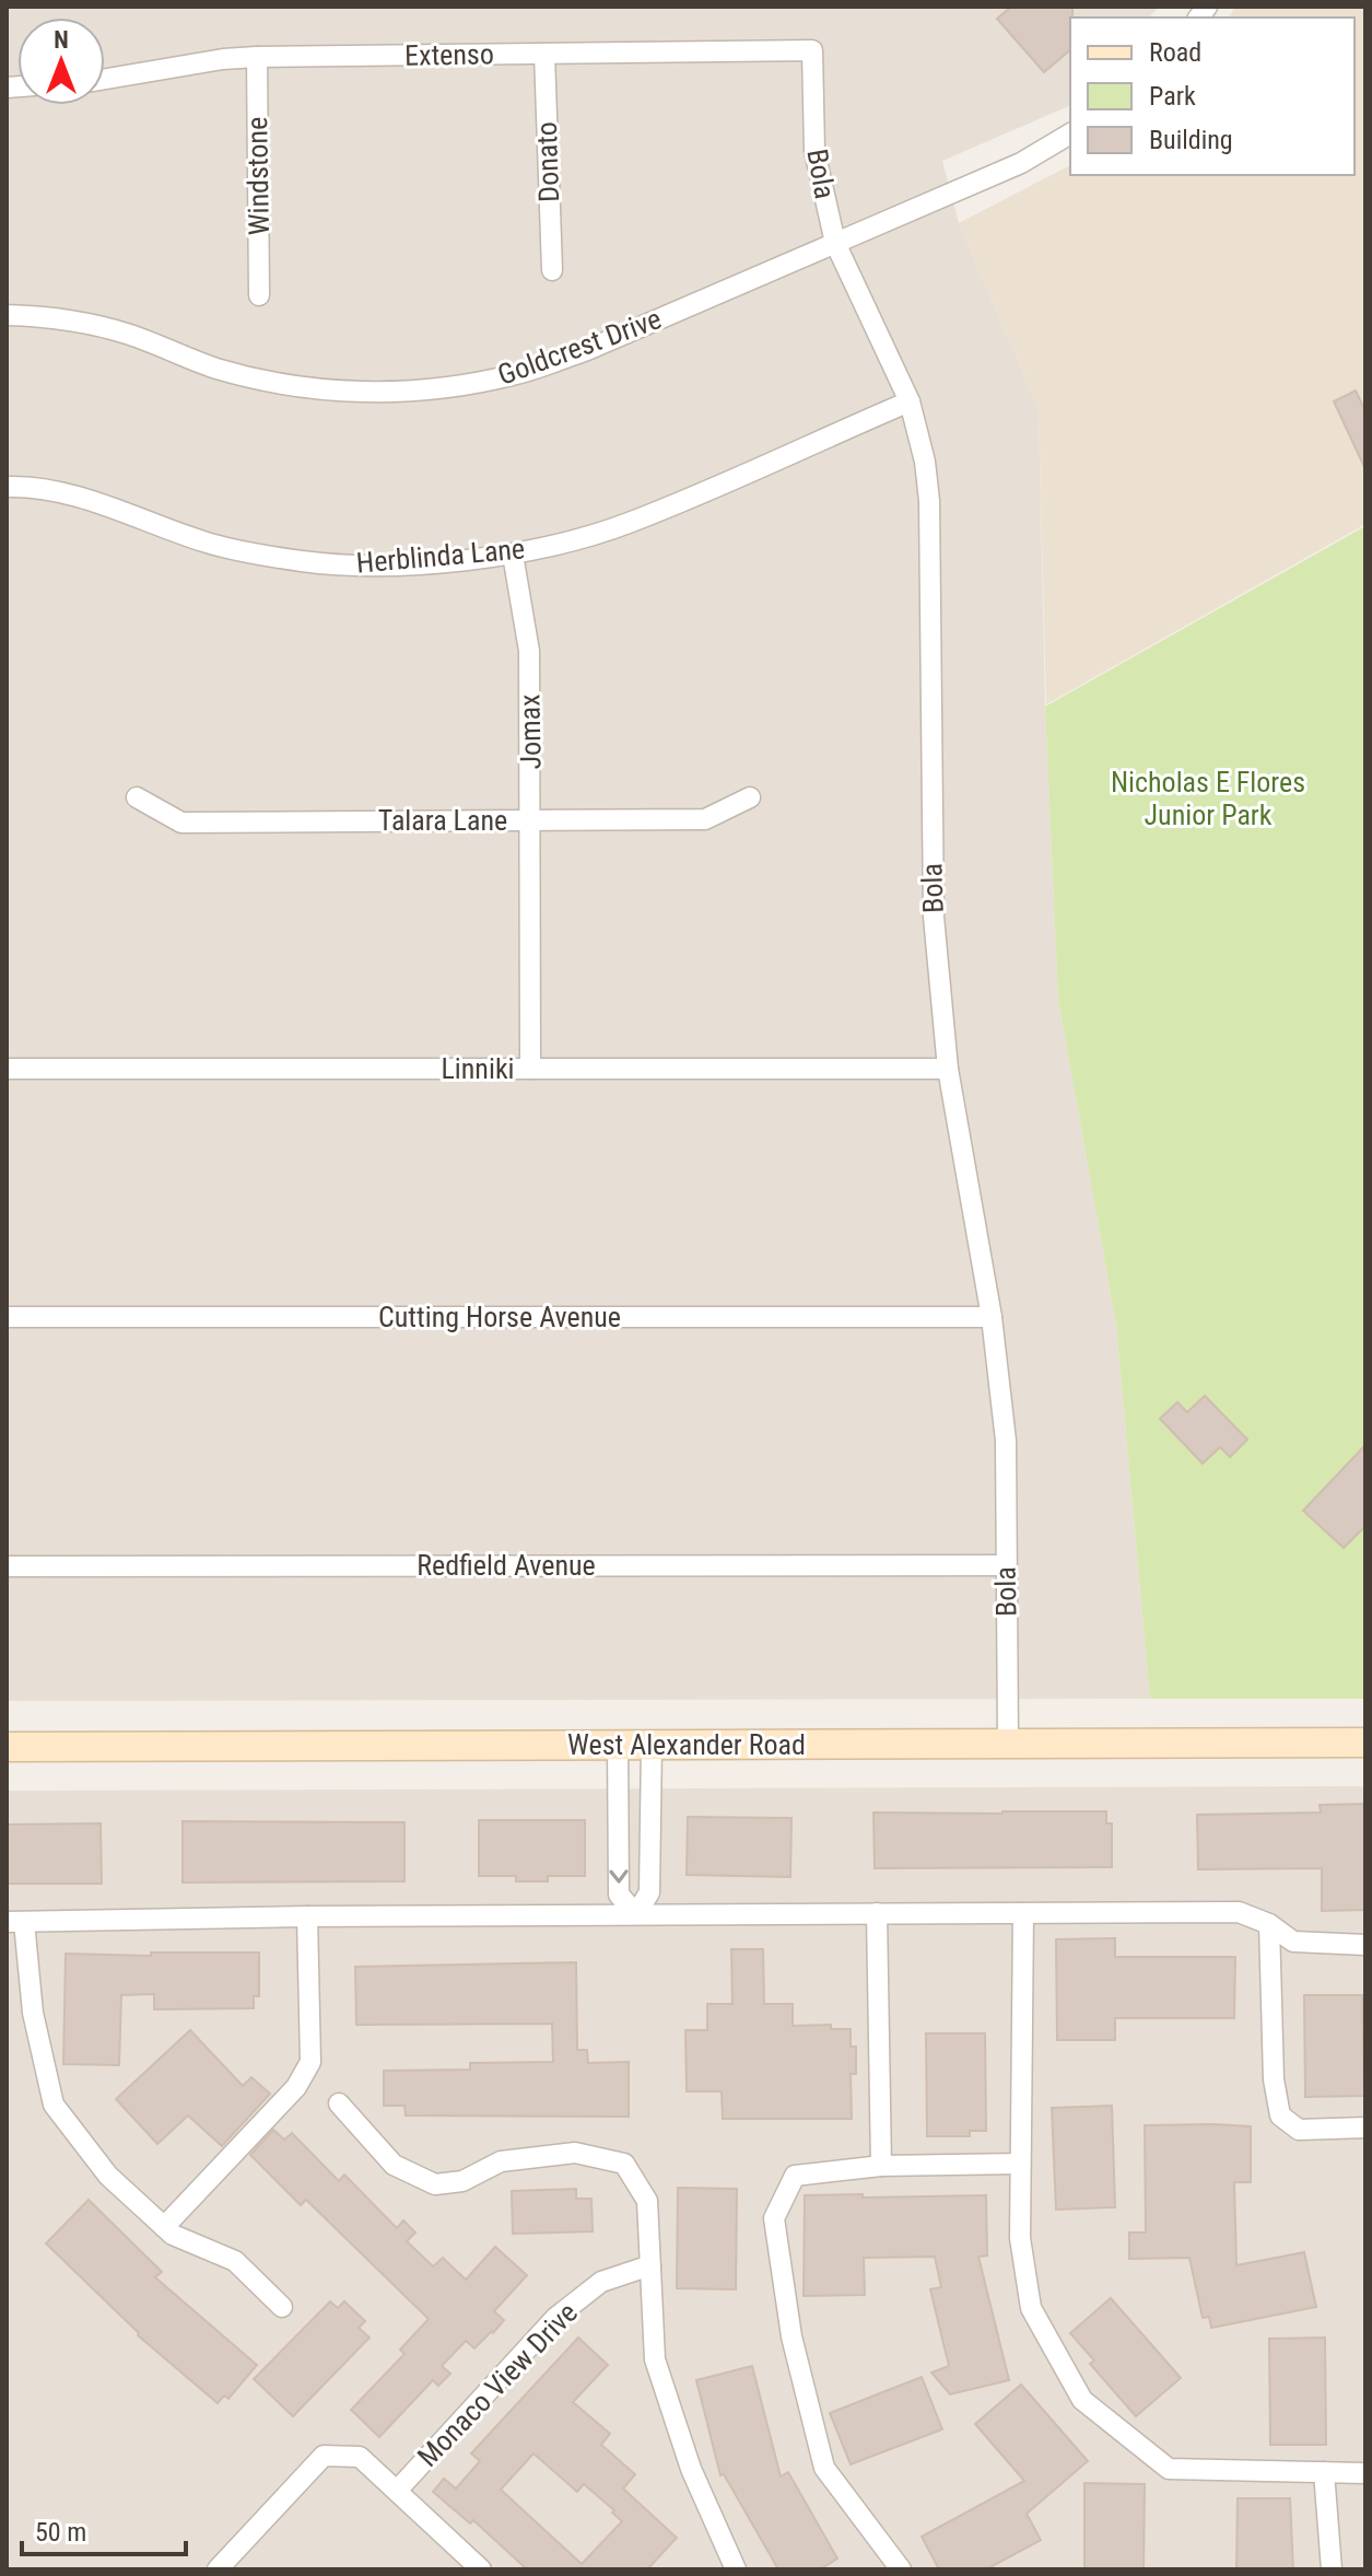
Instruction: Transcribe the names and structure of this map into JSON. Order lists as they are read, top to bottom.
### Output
{
  "streets": {
    "main road": ["West Alexander Road"],
    "street": [
      "Extenso",
      "Donato",
      "Bola",
      "Windstone",
      "Goldcrest Drive",
      "Herblinda Lane",
      "Jomax",
      "Talara Lane",
      "Linniki",
      "Cutting Horse Avenue",
      "Redfield Avenue",
      "Monaco View Drive"
    ]
  },
  "crossings": [
    ["Extenso", "Donato"],
    ["Extenso", "Bola"],
    ["Extenso", "Windstone"],
    ["Bola", "Goldcrest Drive"],
    ["Bola", "Herblinda Lane"],
    ["Bola", "Linniki"],
    ["Bola", "Cutting Horse Avenue"],
    ["Bola", "Redfield Avenue"],
    ["Bola", "West Alexander Road"],
    ["Herblinda Lane", "Jomax"],
    ["Jomax", "Talara Lane"],
    ["Jomax", "Linniki"]
  ],
  "parks": ["Nicholas E Flores Junior Park"],
  "legend": ["Road", "Park", "Building"],
  "scale_bar": "50 m",
  "north": "top"
}
